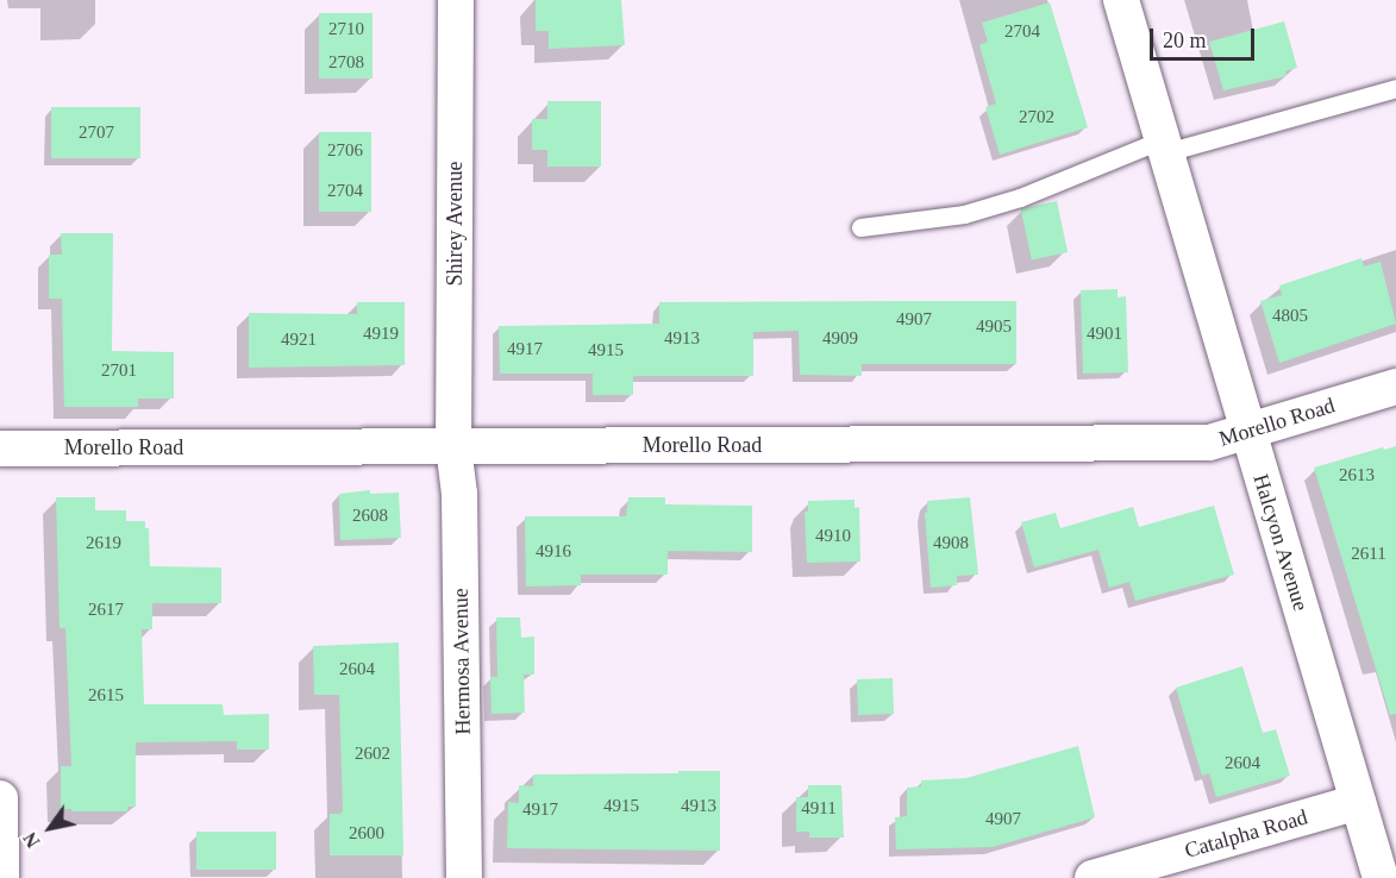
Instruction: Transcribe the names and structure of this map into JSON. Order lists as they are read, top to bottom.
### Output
{
  "streets": {
    "street": [
      "Shirey Avenue",
      "Morello Road",
      "Halcyon Avenue",
      "Hermosa Avenue",
      "Catalpha Road"
    ]
  },
  "crossings": [
    ["Shirey Avenue", "Morello Road"],
    ["Shirey Avenue", "Hermosa Avenue"],
    ["Morello Road", "Halcyon Avenue"],
    ["Morello Road", "Hermosa Avenue"],
    ["Halcyon Avenue", "Catalpha Road"]
  ],
  "house_numbers": [
    "2710",
    "2704",
    "2708",
    "2702",
    "2707",
    "2706",
    "2704",
    "4805",
    "4907",
    "4905",
    "4919",
    "4901",
    "4913",
    "4909",
    "4921",
    "4917",
    "4915",
    "2701",
    "2613",
    "2608",
    "4910",
    "2619",
    "4908",
    "4916",
    "2611",
    "2617",
    "2604",
    "2615",
    "2602",
    "2604",
    "4915",
    "4913",
    "4911",
    "4917",
    "4907",
    "2600"
  ],
  "scale_bar": "20 m",
  "north": "bottom left"
}
